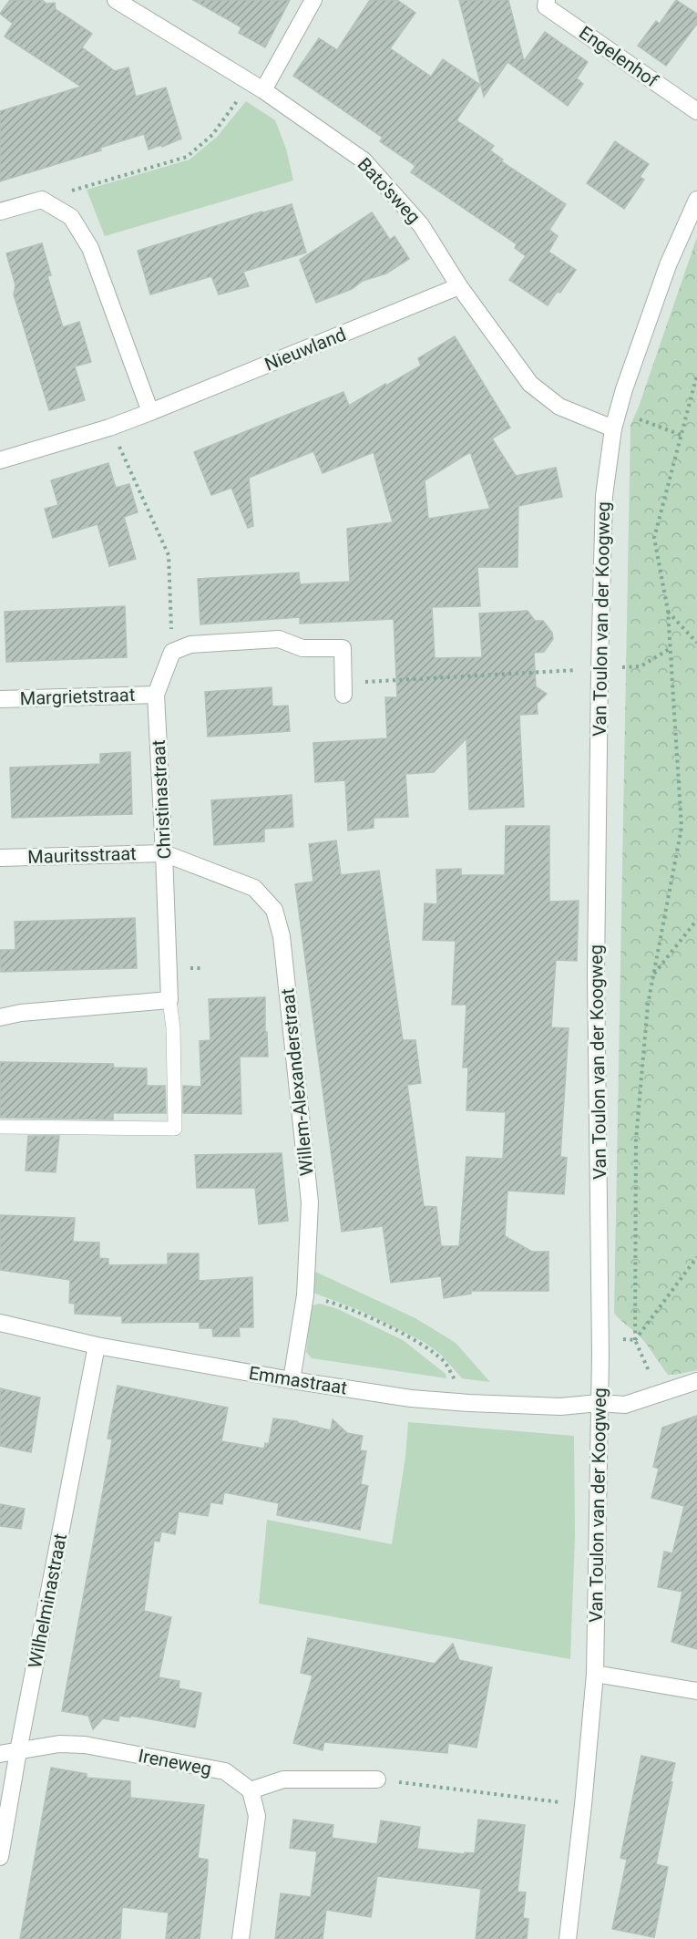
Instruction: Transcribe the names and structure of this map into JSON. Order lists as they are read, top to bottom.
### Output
{
  "streets": {
    "street": [
      "Engelenhof",
      "Bato'sweg",
      "Nieuwland",
      "Van Toulon van der Koogweg",
      "Margrietstraat",
      "Christinastraat",
      "Mauritsstraat",
      "Willem-Alexanderstraat",
      "Emmastraat",
      "Wilhelminastraat",
      "Ireneweg"
    ]
  },
  "crossings": [
    ["Bato'sweg", "Nieuwland"],
    ["Bato'sweg", "Van Toulon van der Koogweg"],
    ["Van Toulon van der Koogweg", "Emmastraat"],
    ["Margrietstraat", "Christinastraat"],
    ["Christinastraat", "Mauritsstraat"],
    ["Christinastraat", "Willem-Alexanderstraat"],
    ["Mauritsstraat", "Willem-Alexanderstraat"],
    ["Willem-Alexanderstraat", "Emmastraat"],
    ["Emmastraat", "Wilhelminastraat"],
    ["Wilhelminastraat", "Ireneweg"]
  ]
}
